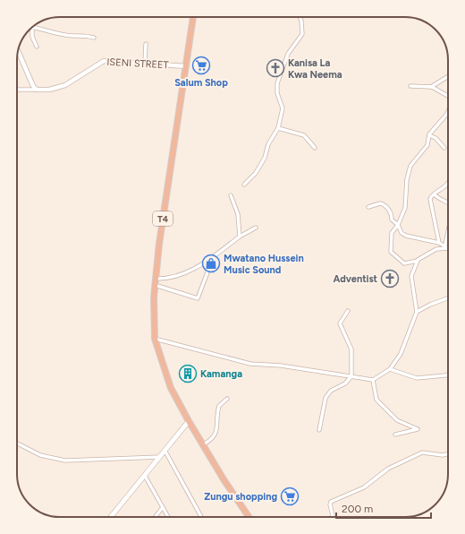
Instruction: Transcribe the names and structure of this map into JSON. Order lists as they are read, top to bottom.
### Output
{
  "streets": {
    "highway": ["T4"],
    "street": ["ISENI STREET"]
  },
  "crossings": [
    ["ISENI STREET", "T4"]
  ],
  "places": {
    "supermarket": ["Salum Shop", "Zungu shopping"],
    "church": ["Kanisa La Kwa Neema", "Adventist"],
    "shop": ["Mwatano Hussein Music Sound"],
    "building": ["Kamanga"]
  },
  "scale_bar": "200 m"
}
